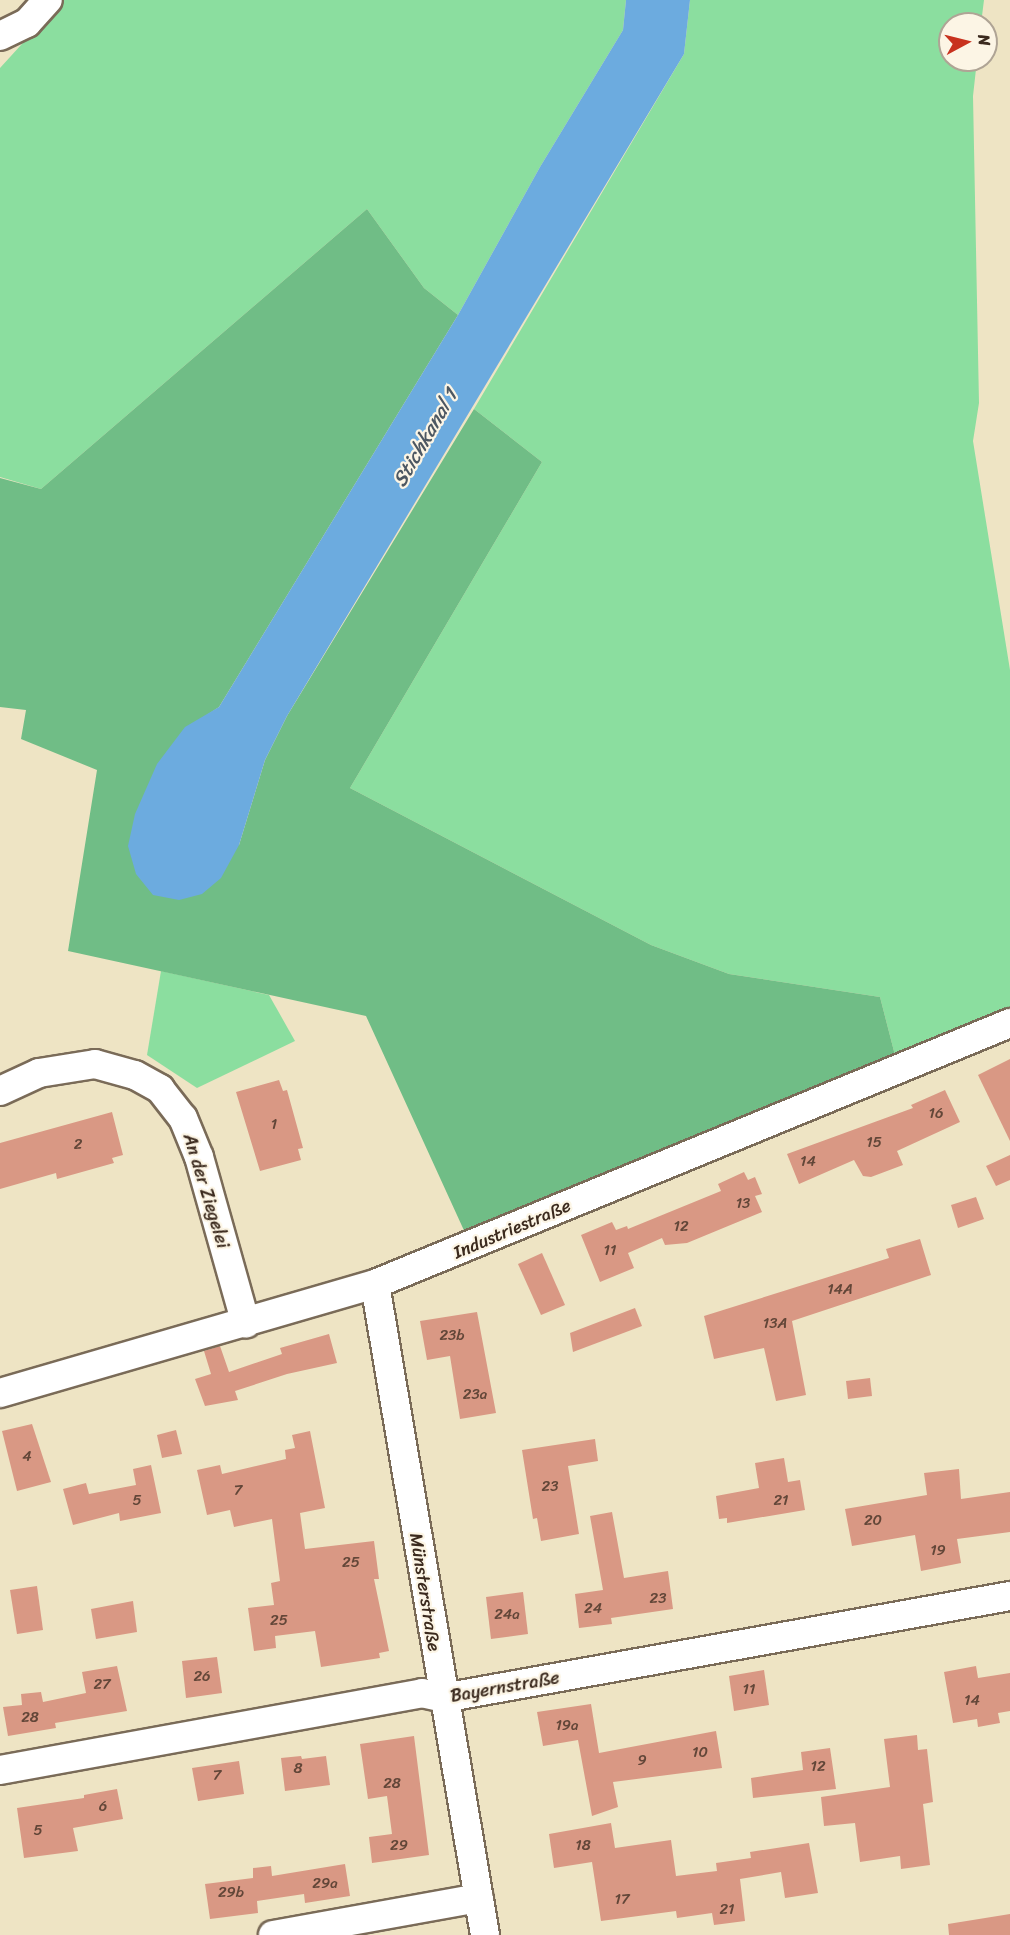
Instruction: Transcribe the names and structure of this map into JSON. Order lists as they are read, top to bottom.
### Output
{
  "streets": {
    "street": [
      "An der Ziegelei",
      "Industriestraße",
      "Münsterstraße",
      "Bayernstraße"
    ]
  },
  "crossings": [
    ["An der Ziegelei", "Industriestraße"],
    ["Industriestraße", "Münsterstraße"],
    ["Münsterstraße", "Bayernstraße"]
  ],
  "water": ["Stichkanal 1"],
  "house_numbers": [
    "16",
    "1",
    "15",
    "2",
    "14",
    "13",
    "12",
    "11",
    "14A",
    "13A",
    "23b",
    "23a",
    "4",
    "23",
    "7",
    "5",
    "21",
    "20",
    "19",
    "25",
    "23",
    "24",
    "24a",
    "25",
    "26",
    "27",
    "11",
    "14",
    "28",
    "19a",
    "10",
    "9",
    "12",
    "8",
    "7",
    "28",
    "6",
    "5",
    "29",
    "18",
    "29a",
    "29b",
    "17",
    "21"
  ],
  "north": "right"
}
